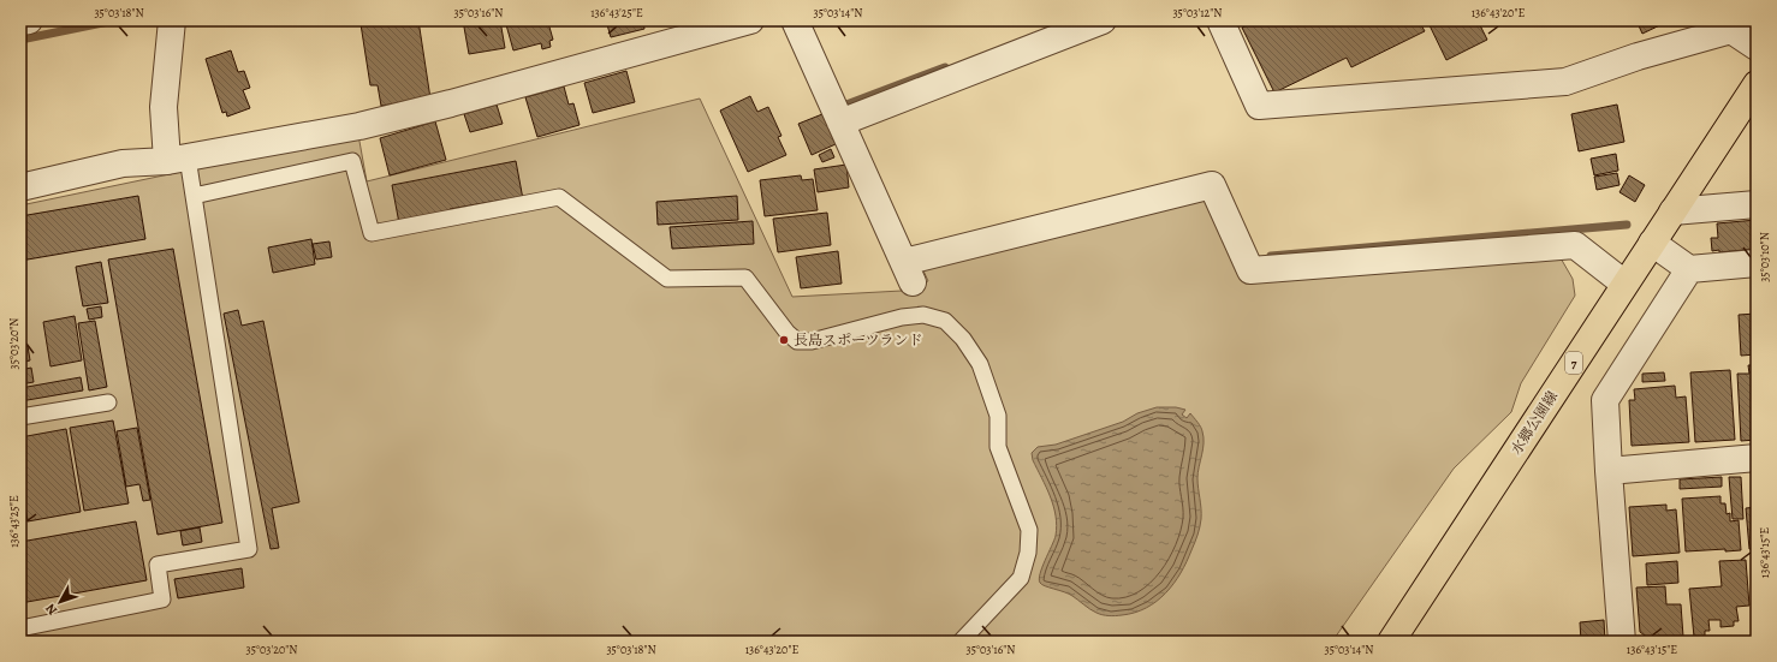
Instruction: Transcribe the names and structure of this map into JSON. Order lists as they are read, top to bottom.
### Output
{
  "streets": {
    "main road": ["7", "水郷公園線"]
  },
  "places": ["長島スポーツランド"],
  "north": "bottom left",
  "coordinates": [
    "35°03'18\"N",
    "35°03'16\"N",
    "136°43'25\"E",
    "35°03'14\"N",
    "35°03'12\"N",
    "136°43'20\"E",
    "35°03'10\"N",
    "35°03'20\"N",
    "136°43'15\"E"
  ]
}
